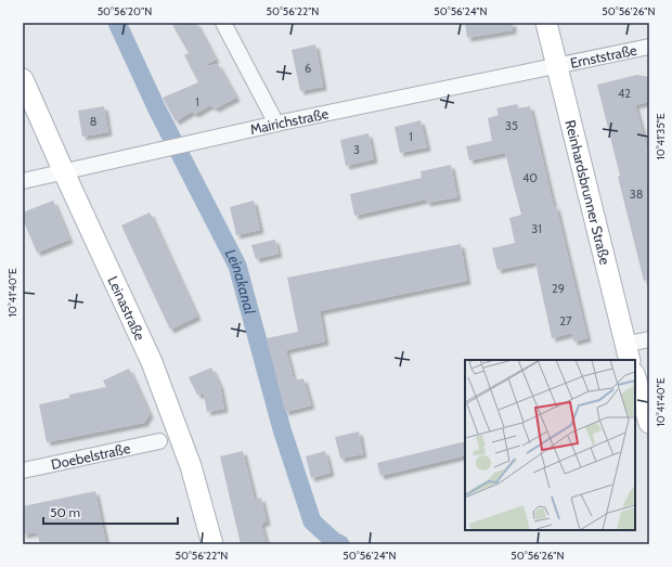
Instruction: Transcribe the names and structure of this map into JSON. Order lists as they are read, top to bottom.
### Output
{
  "streets": {
    "street": [
      "Ernststraße",
      "Mairichstraße",
      "Reinhardsbrunner Straße",
      "Leinastraße",
      "Doebelstraße"
    ]
  },
  "crossings": [
    ["Ernststraße", "Mairichstraße"],
    ["Ernststraße", "Reinhardsbrunner Straße"],
    ["Mairichstraße", "Reinhardsbrunner Straße"],
    ["Mairichstraße", "Leinastraße"]
  ],
  "water": ["Leinakanal"],
  "house_numbers": [
    "6",
    "42",
    "1",
    "8",
    "35",
    "1",
    "3",
    "40",
    "38",
    "31",
    "29",
    "27"
  ],
  "scale_bar": "50 m",
  "coordinates": [
    "50°56'20\"N",
    "50°56'22\"N",
    "50°56'24\"N",
    "50°56'26\"N",
    "10°41'35\"E",
    "10°41'40\"E"
  ]
}
